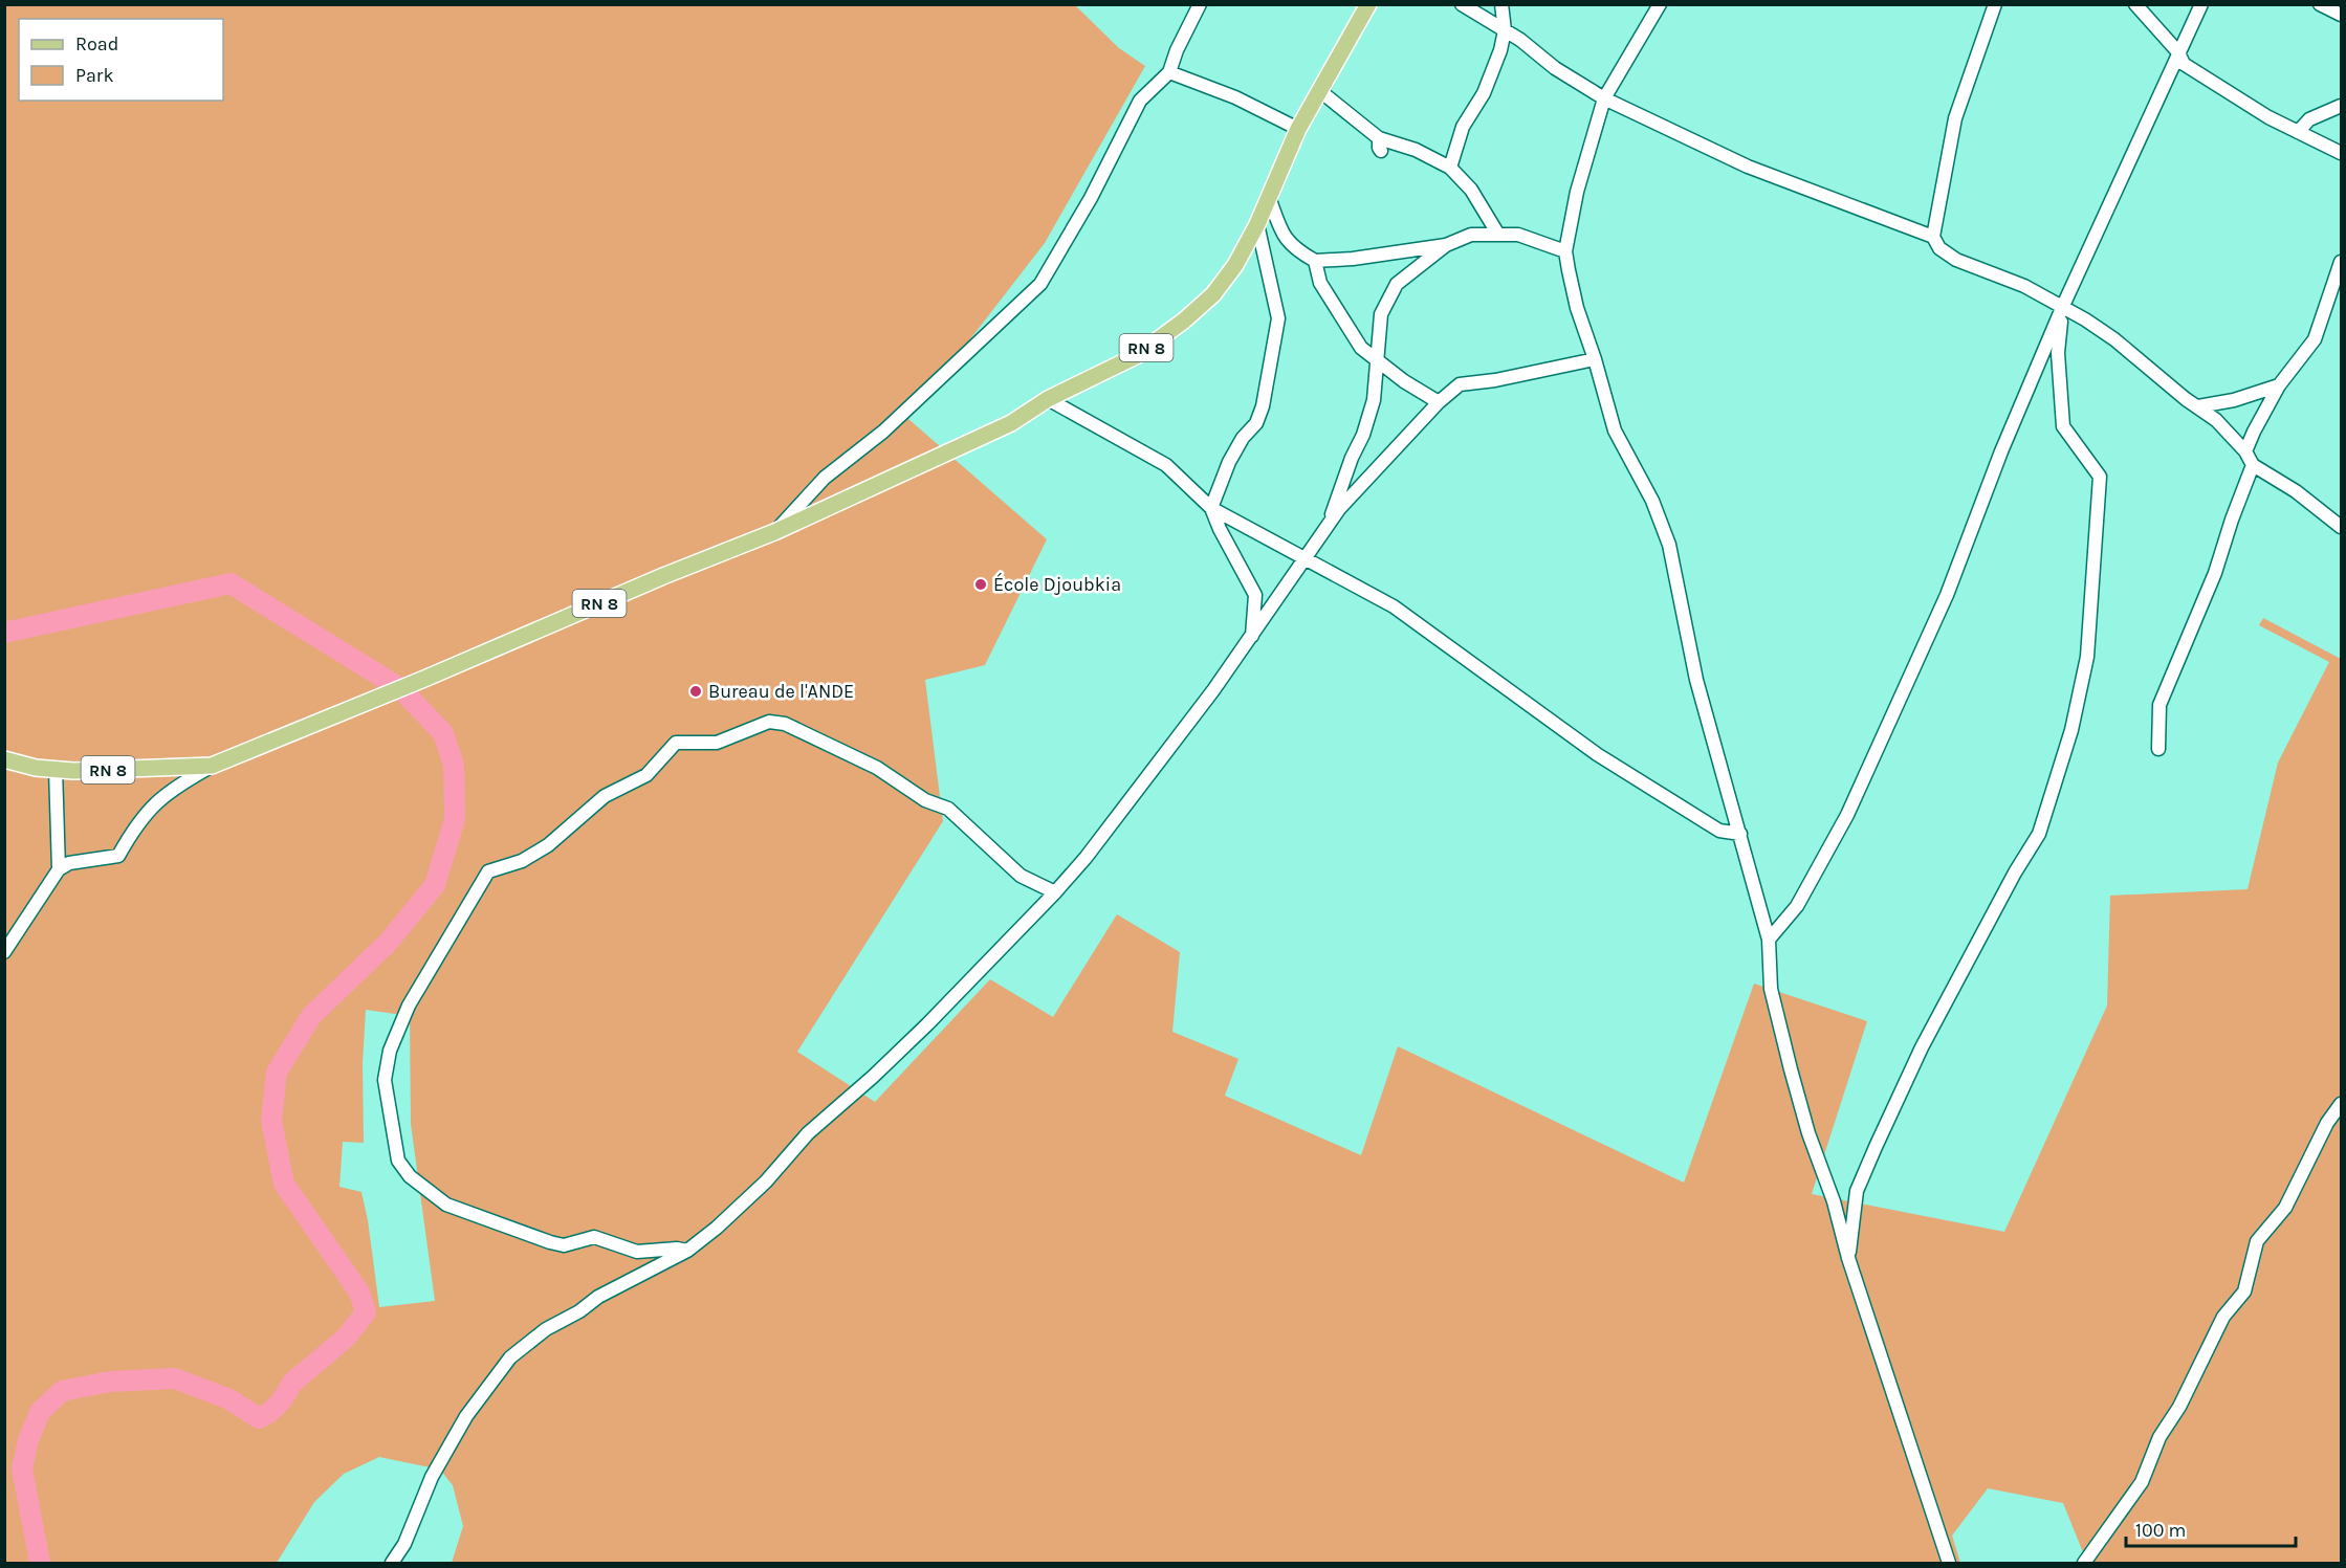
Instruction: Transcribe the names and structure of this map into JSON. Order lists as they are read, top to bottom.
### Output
{
  "streets": {
    "main road": ["RN 8"]
  },
  "places": ["École Djoubkia", "Bureau de l'ANDE"],
  "legend": ["Road", "Park"],
  "scale_bar": "100 m"
}
